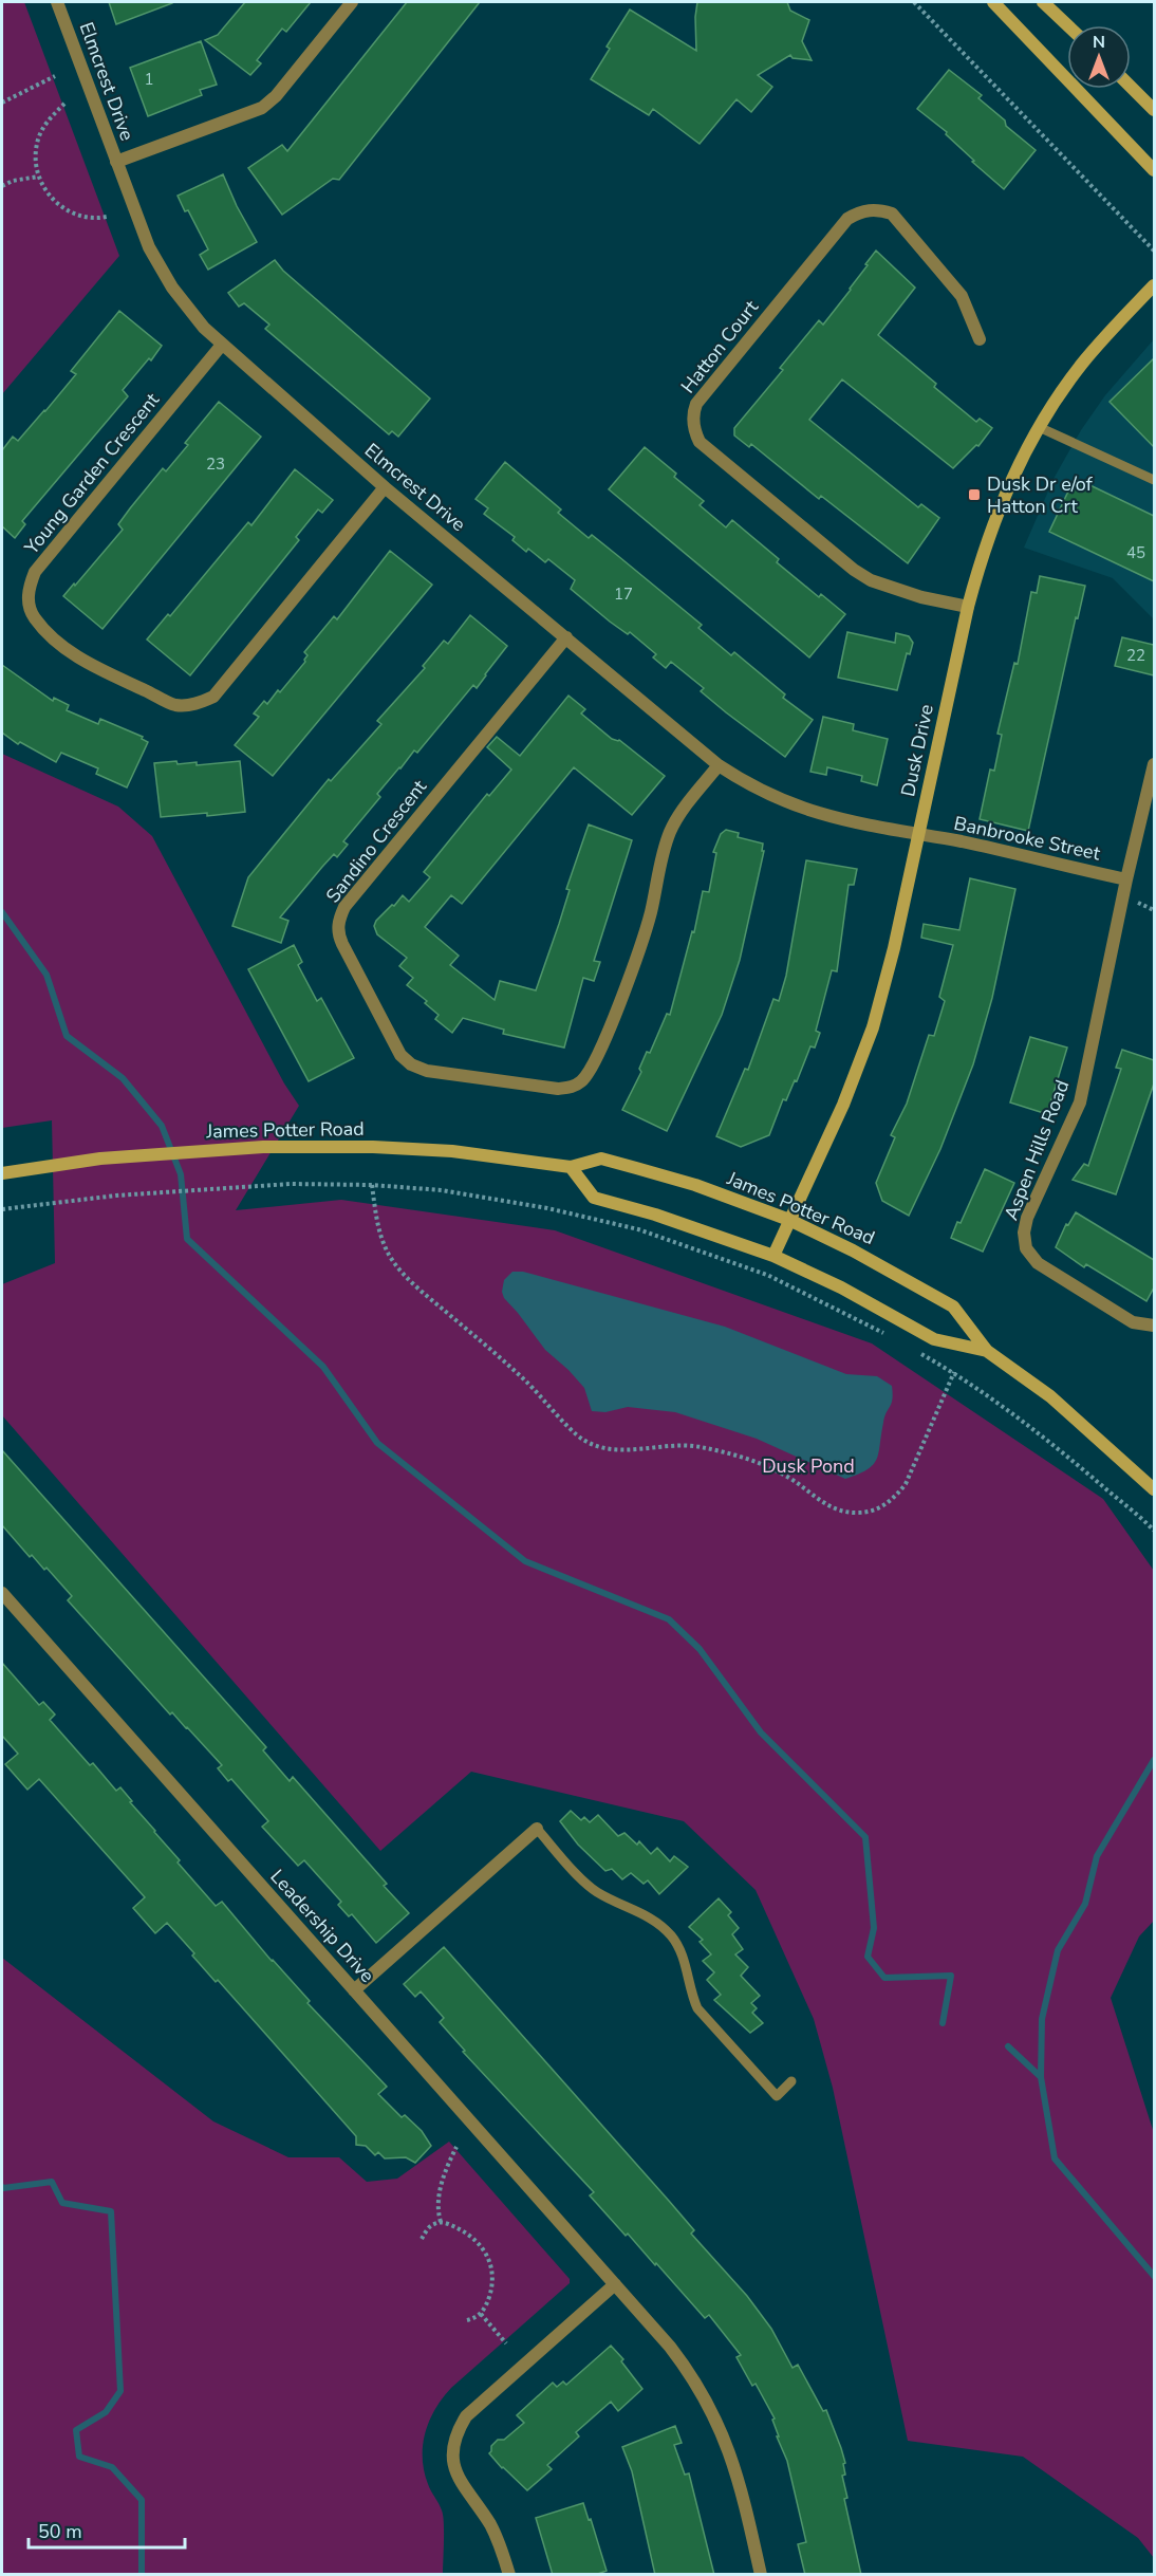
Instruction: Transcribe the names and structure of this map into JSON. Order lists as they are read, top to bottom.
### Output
{
  "streets": {
    "main road": ["Dusk Drive", "James Potter Road"],
    "street": [
      "Elmcrest Drive",
      "Hatton Court",
      "Young Garden Crescent",
      "Banbrooke Street",
      "Sandino Crescent",
      "Aspen Hills Road",
      "Leadership Drive"
    ]
  },
  "crossings": [
    ["Elmcrest Drive", "Young Garden Crescent"],
    ["Elmcrest Drive", "Dusk Drive"],
    ["Elmcrest Drive", "Banbrooke Street"],
    ["Elmcrest Drive", "Sandino Crescent"],
    ["Hatton Court", "Dusk Drive"],
    ["Dusk Drive", "Banbrooke Street"],
    ["Dusk Drive", "James Potter Road"],
    ["Banbrooke Street", "Aspen Hills Road"]
  ],
  "parks": ["Dusk Pond"],
  "places": {
    "transit": ["Dusk Dr e/of Hatton Crt"]
  },
  "house_numbers": [
    "1",
    "23",
    "45",
    "17",
    "22"
  ],
  "scale_bar": "50 m",
  "north": "top"
}
